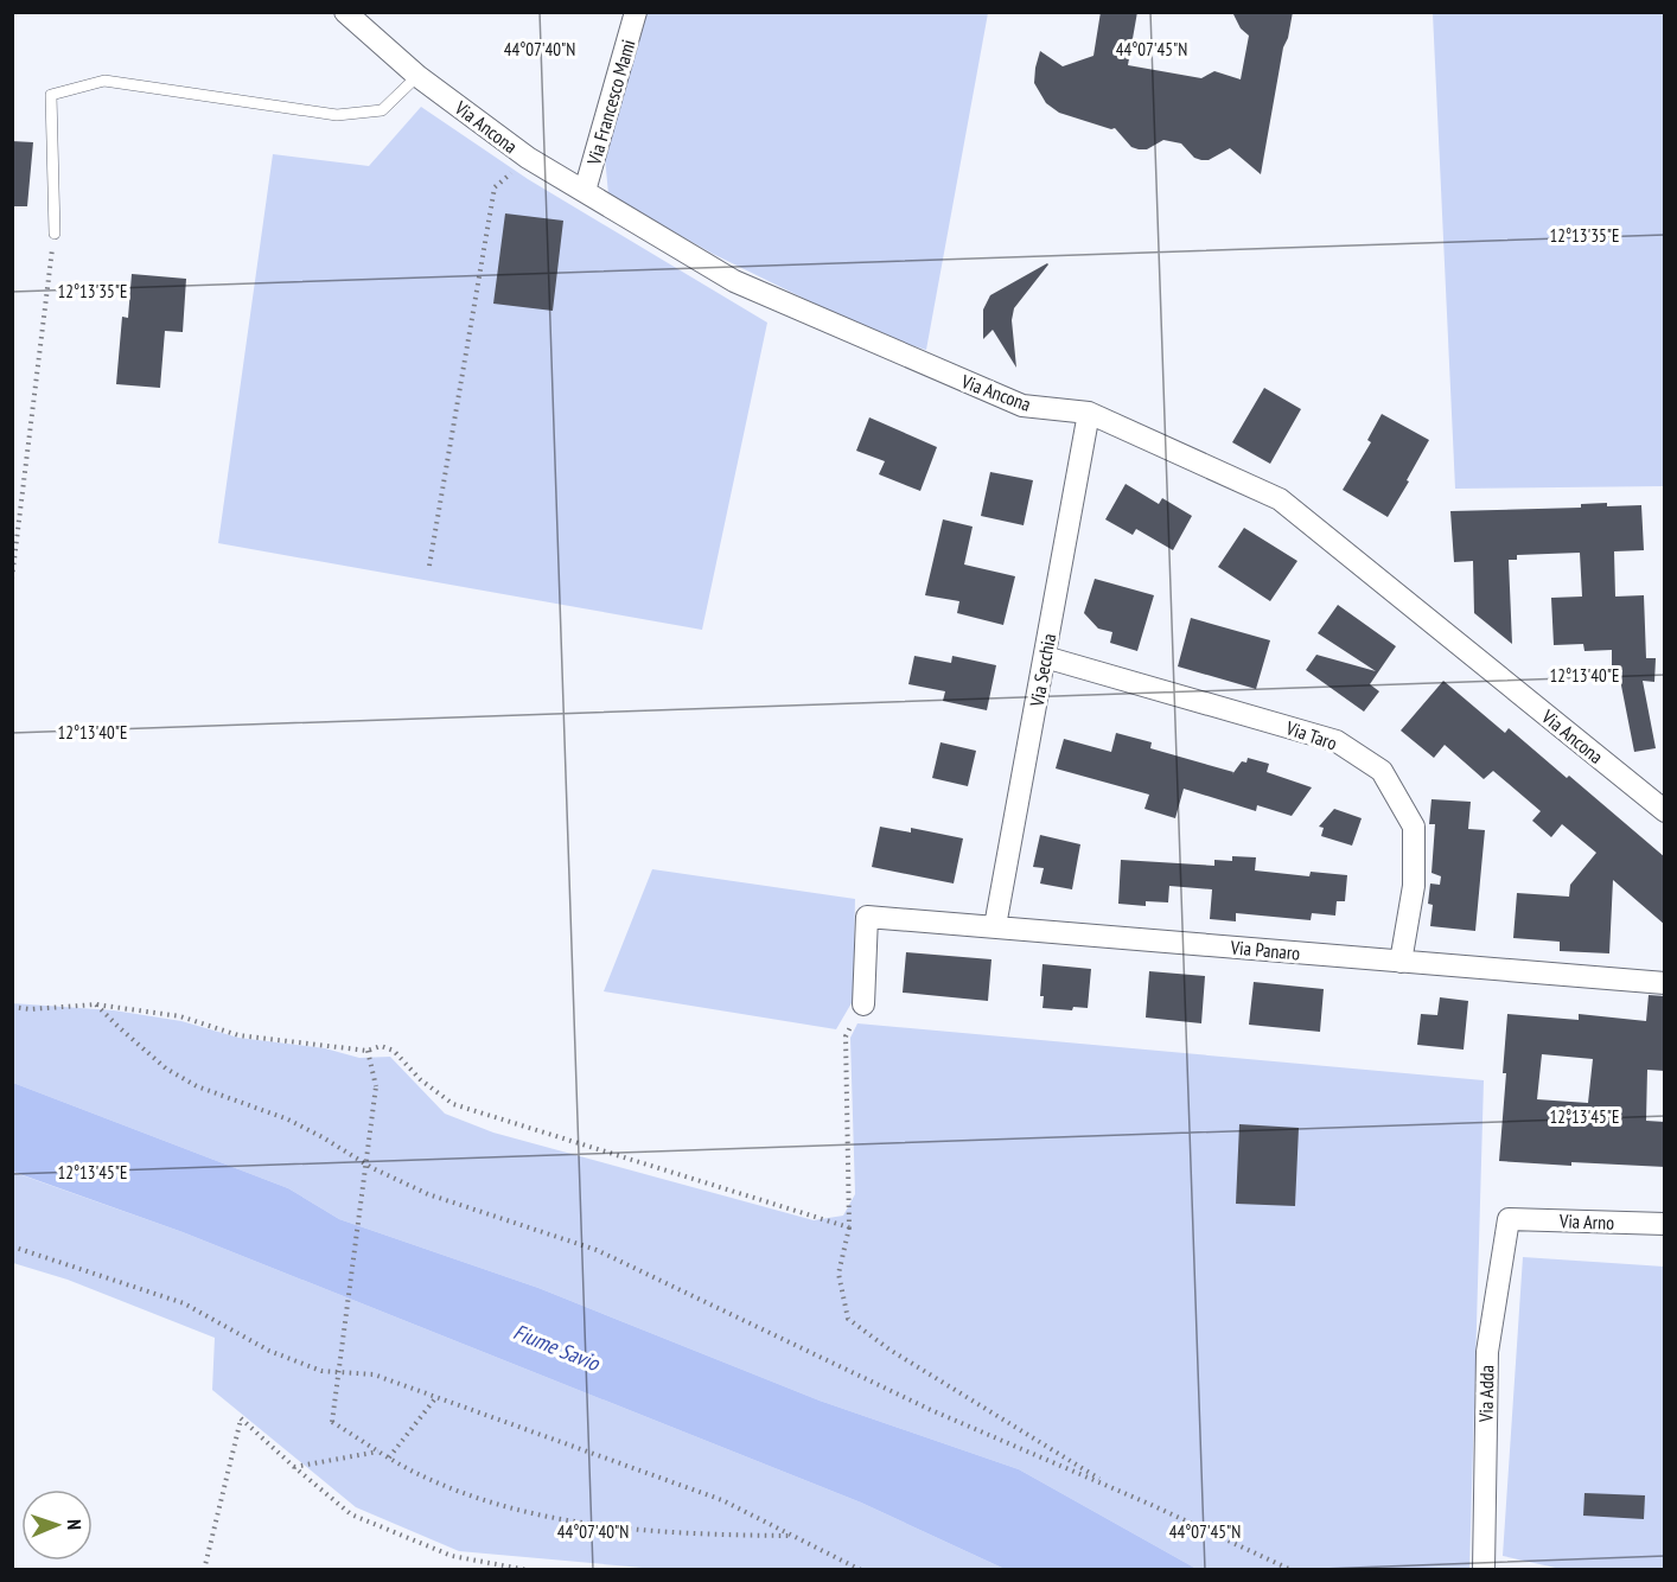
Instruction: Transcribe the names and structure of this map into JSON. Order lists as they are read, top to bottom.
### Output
{
  "streets": {
    "street": [
      "Via Francesco Mami",
      "Via Ancona",
      "Via Secchia",
      "Via Taro",
      "Via Panaro",
      "Via Arno",
      "Via Adda"
    ]
  },
  "crossings": [
    ["Via Francesco Mami", "Via Ancona"],
    ["Via Ancona", "Via Secchia"],
    ["Via Secchia", "Via Taro"],
    ["Via Secchia", "Via Panaro"],
    ["Via Taro", "Via Panaro"],
    ["Via Arno", "Via Adda"]
  ],
  "water": ["Fiume Savio"],
  "north": "right",
  "coordinates": [
    "44°07'40\"N",
    "44°07'45\"N",
    "12°13'35\"E",
    "12°13'40\"E",
    "12°13'45\"E"
  ]
}
